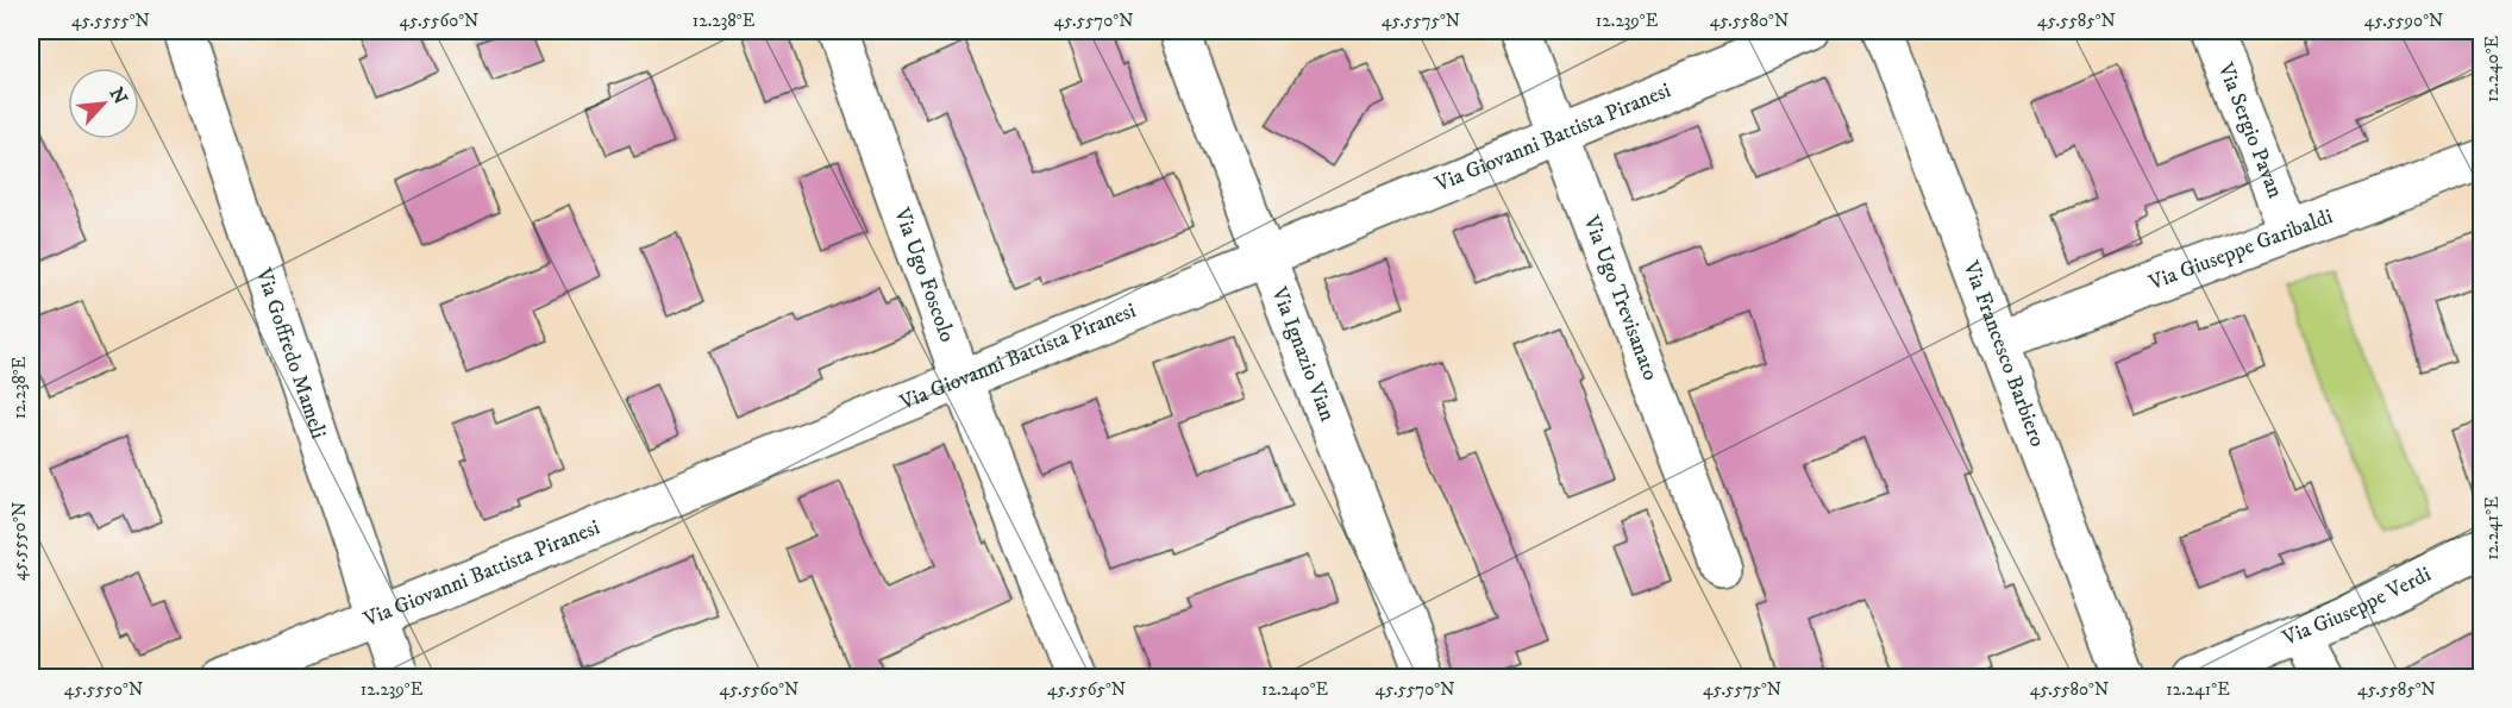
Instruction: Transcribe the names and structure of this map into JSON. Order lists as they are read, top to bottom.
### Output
{
  "streets": {
    "street": [
      "Via Sergio Pavan",
      "Via Giovanni Battista Piranesi",
      "Via Giuseppe Garibaldi",
      "Via Ugo Foscolo",
      "Via Ugo Trevisanato",
      "Via Goffredo Mameli",
      "Via Francesco Barbiero",
      "Via Ignazio Vian",
      "Via Giuseppe Verdi"
    ]
  },
  "crossings": [
    ["Via Sergio Pavan", "Via Giuseppe Garibaldi"],
    ["Via Giovanni Battista Piranesi", "Via Ugo Foscolo"],
    ["Via Giovanni Battista Piranesi", "Via Ugo Trevisanato"],
    ["Via Giovanni Battista Piranesi", "Via Goffredo Mameli"],
    ["Via Giovanni Battista Piranesi", "Via Ignazio Vian"],
    ["Via Giuseppe Garibaldi", "Via Francesco Barbiero"]
  ],
  "north": "top right",
  "coordinates": [
    "45.5555°N",
    "45.5560°N",
    "12.238°E",
    "45.5570°N",
    "45.5575°N",
    "12.239°E",
    "45.5580°N",
    "45.5585°N",
    "45.5590°N",
    "12.240°E",
    "12.241°E",
    "45.5550°N",
    "45.5565°N"
  ]
}
